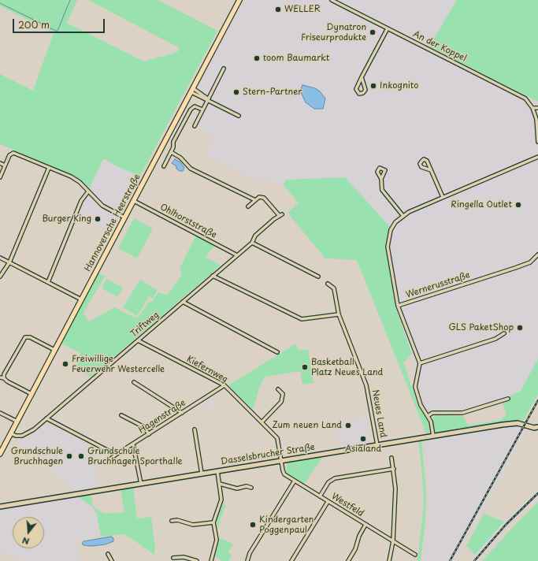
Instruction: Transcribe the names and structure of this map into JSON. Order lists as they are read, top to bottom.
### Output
{
  "streets": {
    "main road": ["Hannoversche Heerstraße"],
    "street": [
      "An der Koppel",
      "Ohlhorststraße",
      "Wernerusstraße",
      "Triftweg",
      "Kiefernweg",
      "Neues Land",
      "Hagenstraße",
      "Dasselsbrucher Straße",
      "Westfeld"
    ]
  },
  "crossings": [
    ["Ohlhorststraße", "Hannoversche Heerstraße"],
    ["Ohlhorststraße", "Triftweg"],
    ["Hannoversche Heerstraße", "Triftweg"],
    ["Wernerusstraße", "Dasselsbrucher Straße"],
    ["Triftweg", "Kiefernweg"],
    ["Kiefernweg", "Hagenstraße"],
    ["Kiefernweg", "Dasselsbrucher Straße"],
    ["Kiefernweg", "Westfeld"],
    ["Neues Land", "Dasselsbrucher Straße"],
    ["Dasselsbrucher Straße", "Westfeld"]
  ],
  "places": [
    "WELLER",
    "Dynatron Friseurprodukte",
    "toom Baumarkt",
    "Inkognito",
    "Stern-Partner",
    "Ringella Outlet",
    "Burger King",
    "GLS PaketShop",
    "Freiwillige Feuerwehr Westercelle",
    "Basketball Platz Neues Land",
    "Zum neuen Land",
    "Asialand",
    "Grundschule Bruchhagen",
    "Grundschule Bruchhagen Sporthalle",
    "Kindergarten Poggenpaul"
  ],
  "scale_bar": "200 m",
  "north": "bottom"
}
